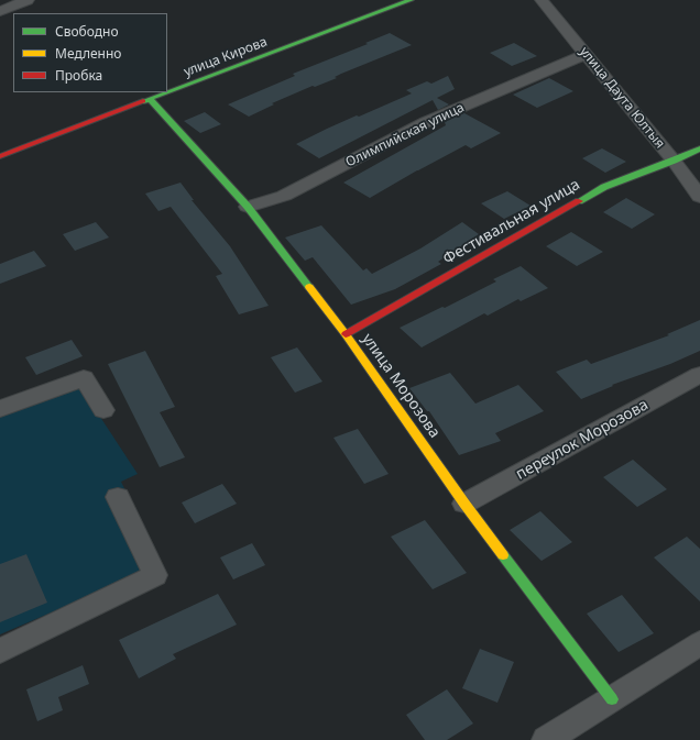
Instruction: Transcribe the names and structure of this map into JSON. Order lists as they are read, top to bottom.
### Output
{
  "streets": {
    "street": [
      "улица Кирова",
      "улица Даута Юлтыя",
      "Олимпийская улица",
      "Фестивальная улица",
      "улица Морозова",
      "переулок Морозова"
    ]
  },
  "crossings": [
    ["улица Кирова", "улица Морозова"],
    ["улица Даута Юлтыя", "Олимпийская улица"],
    ["улица Даута Юлтыя", "Фестивальная улица"],
    ["Олимпийская улица", "улица Морозова"],
    ["Фестивальная улица", "улица Морозова"],
    ["улица Морозова", "переулок Морозова"]
  ],
  "legend": ["Свободно", "Медленно", "Пробка"]
}
